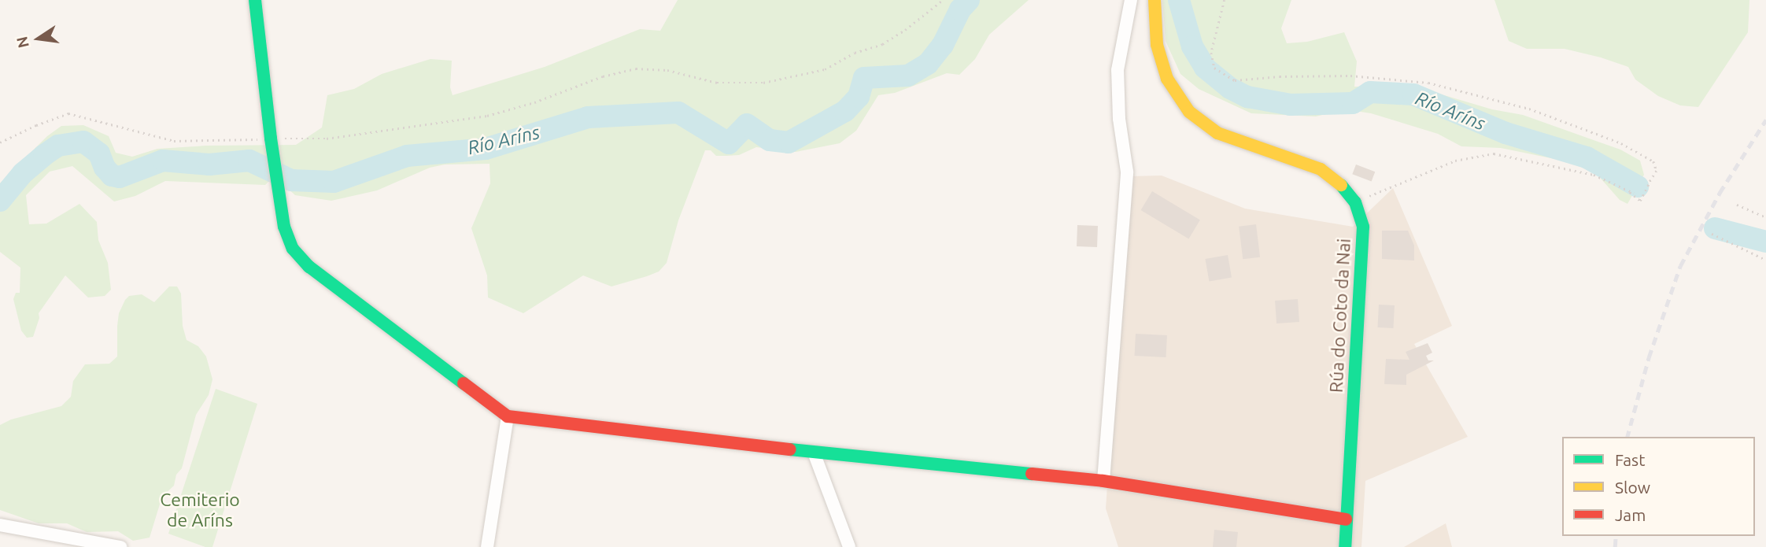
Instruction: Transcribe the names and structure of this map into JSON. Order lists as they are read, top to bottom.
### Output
{
  "streets": {
    "street": ["Rúa do Coto da Nai"]
  },
  "water": ["Río Aríns"],
  "parks": ["Cemiterio de Aríns"],
  "legend": ["Fast", "Slow", "Jam"],
  "north": "left"
}
